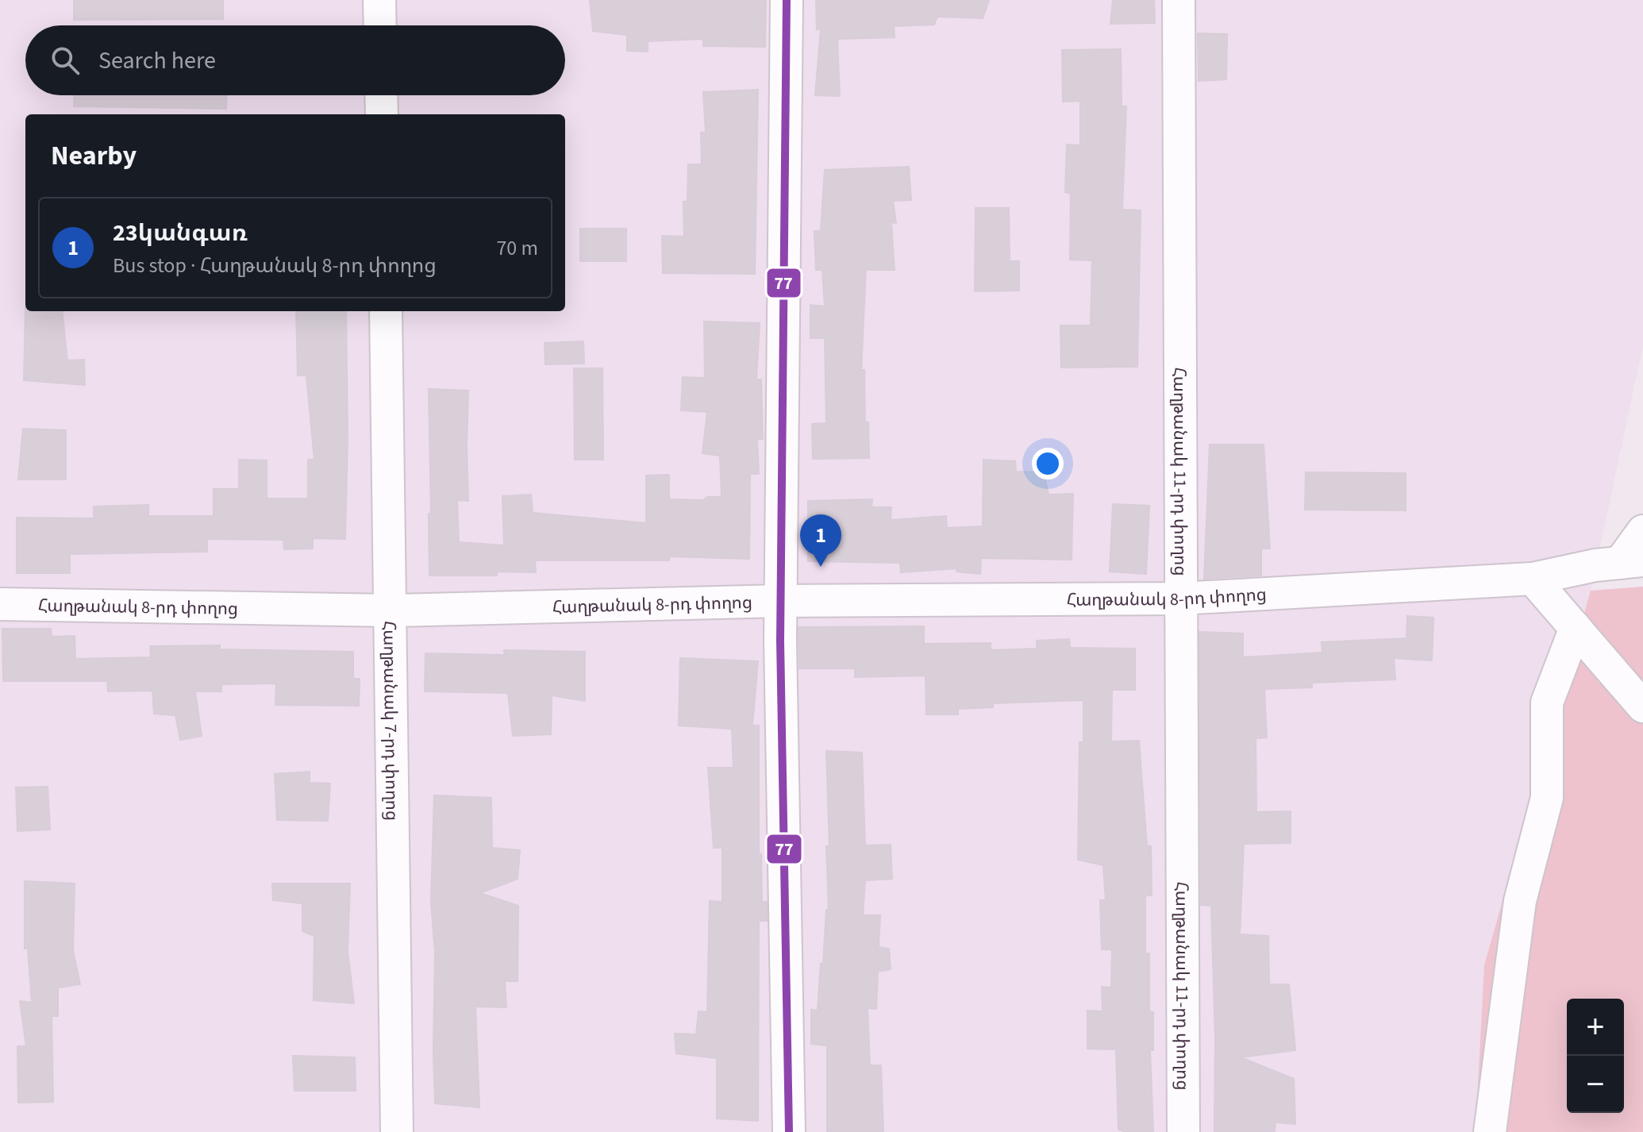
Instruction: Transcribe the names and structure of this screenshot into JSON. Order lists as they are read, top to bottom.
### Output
{
  "streets": {
    "street": ["Հաղթանակ 11-րդ փողոց", "Հաղթանակ 8-րդ փողոց", "Հաղթանակ 7-րդ փողոց"]
  },
  "crossings": [
    ["Հաղթանակ 11-րդ փողոց", "Հաղթանակ 8-րդ փողոց"],
    ["Հաղթանակ 8-րդ փողոց", "Հաղթանակ 7-րդ փողոց"]
  ],
  "lines": ["transit line 77"],
  "page": {
    "search": "Search here",
    "heading": "Nearby",
    "list": [
      {
        "mark": "1",
        "name": "23կանգառ",
        "note": "Bus stop · Հաղթանակ 8-րդ փողոց",
        "value": "70 m"
      }
    ],
    "pins": "1",
    "map_buttons": ["+", "−"]
  }
}
